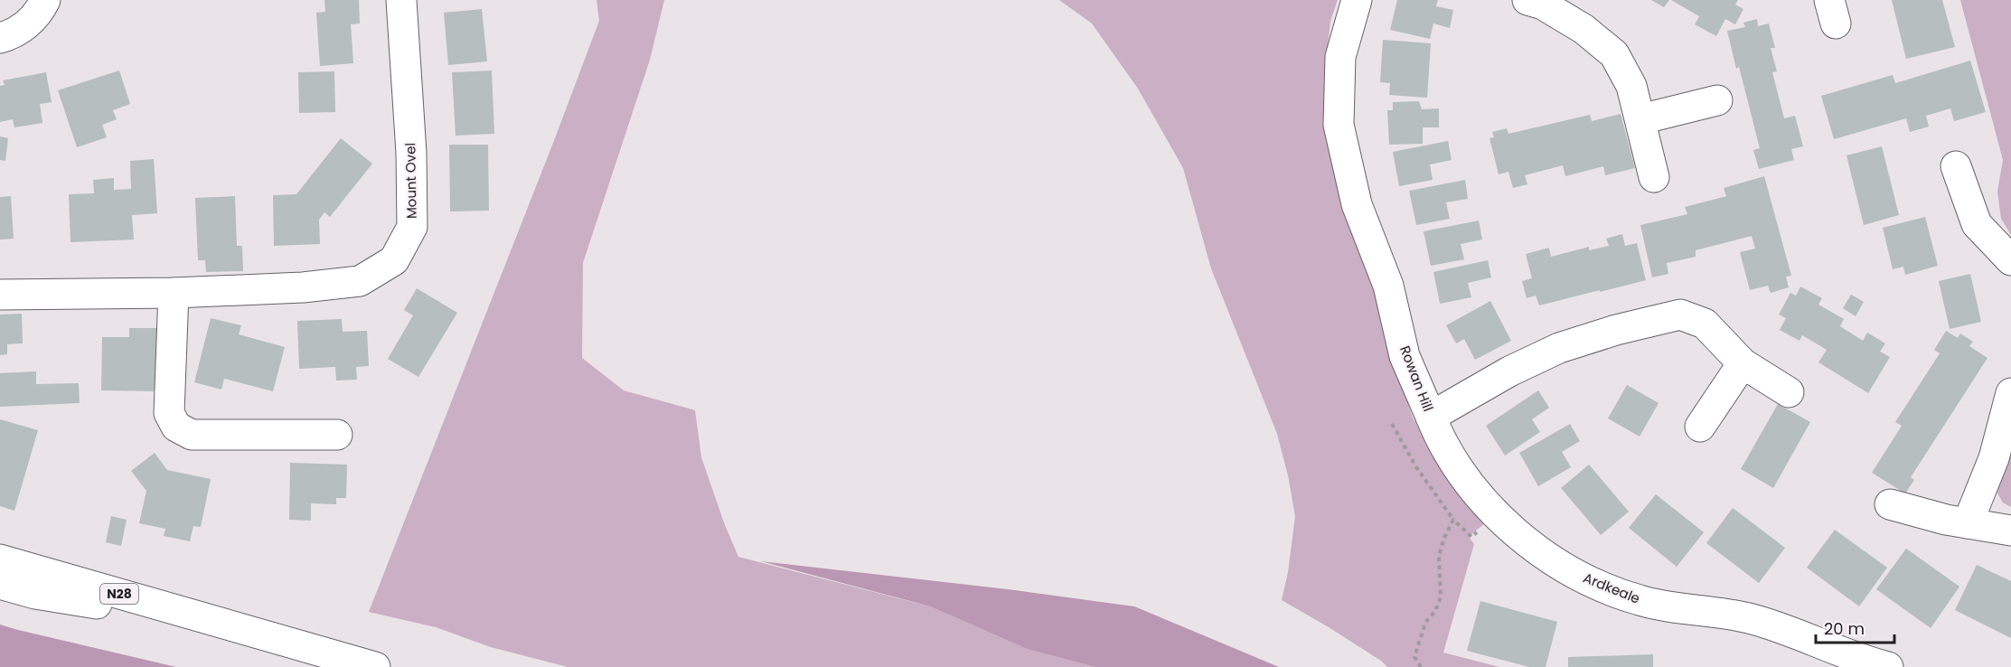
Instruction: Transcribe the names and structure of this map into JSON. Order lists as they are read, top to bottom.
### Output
{
  "streets": {
    "main road": [
      "Mount Ovel",
      "Rowan Hill",
      "Ardkeale",
      "N28"
    ]
  },
  "crossings": [
    ["Rowan Hill", "Ardkeale"]
  ],
  "scale_bar": "20 m"
}
